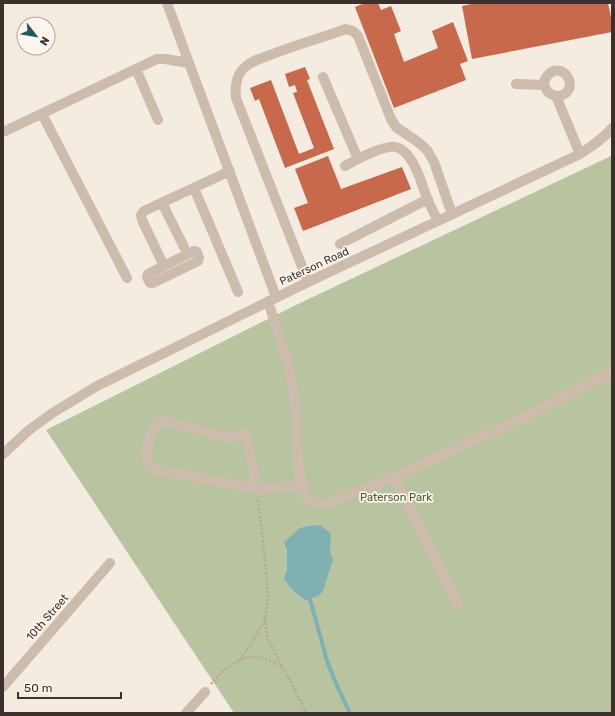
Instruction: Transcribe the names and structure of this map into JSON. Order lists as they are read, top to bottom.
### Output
{
  "streets": {
    "street": ["Paterson Road", "10th Street"]
  },
  "parks": ["Paterson Park"],
  "scale_bar": "50 m",
  "north": "bottom right"
}
